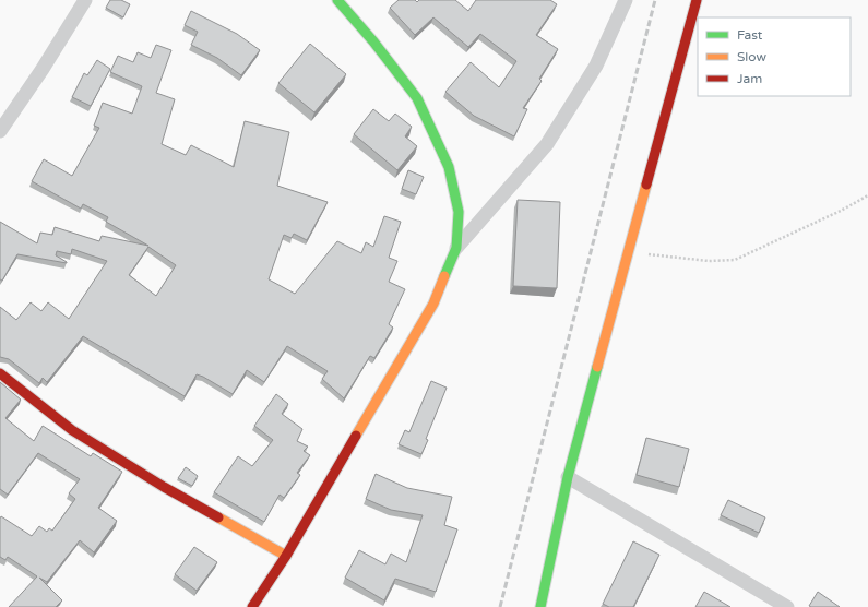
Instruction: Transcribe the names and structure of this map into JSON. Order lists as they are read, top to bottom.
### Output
{
  "legend": ["Fast", "Slow", "Jam"]
}
